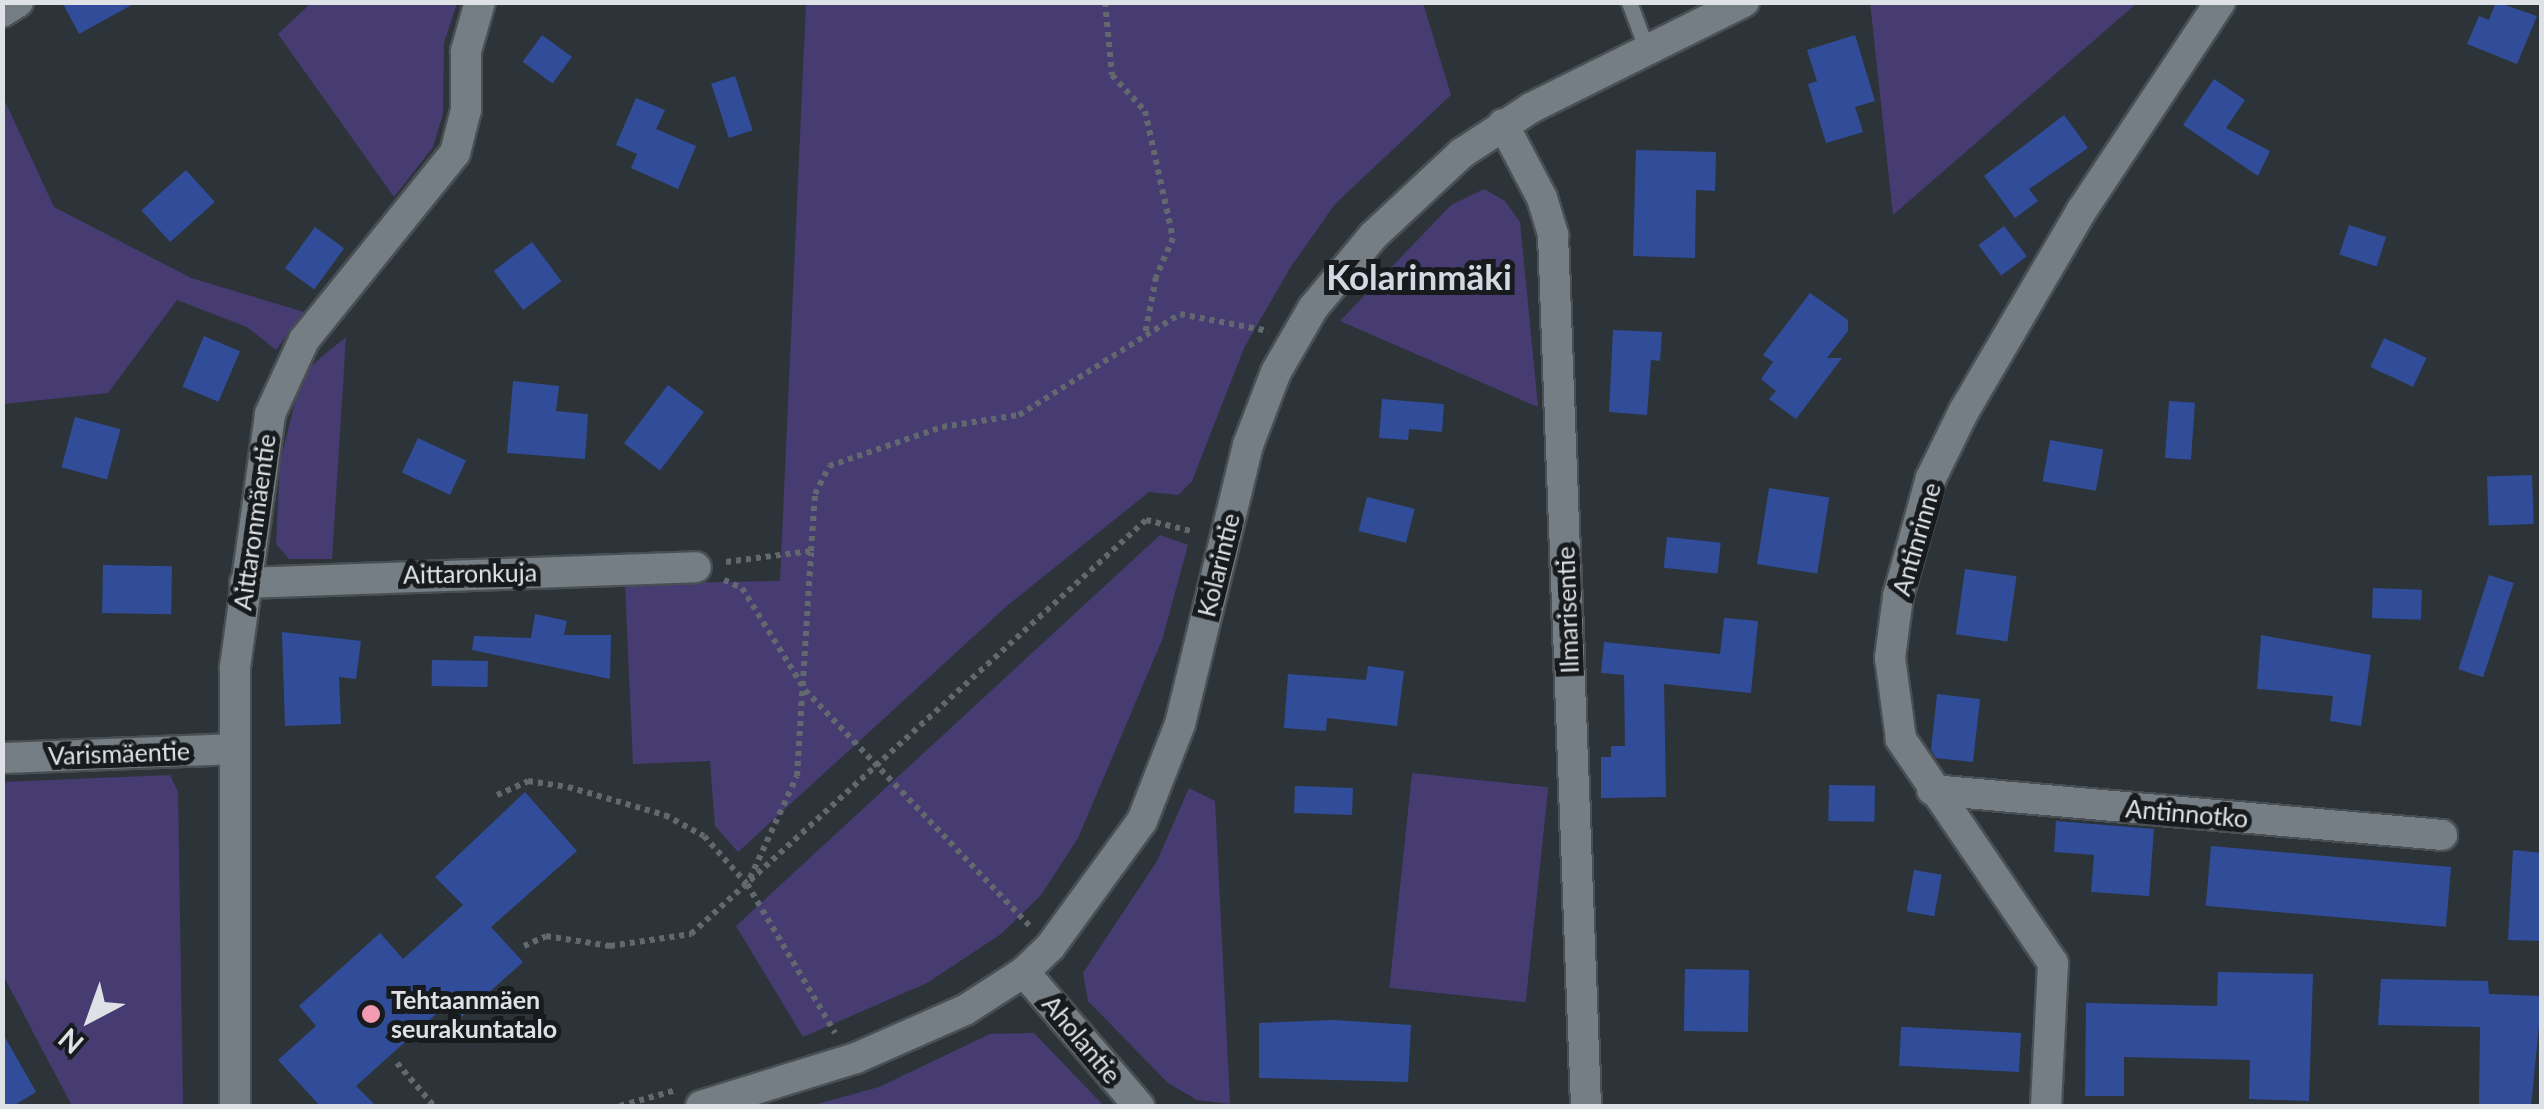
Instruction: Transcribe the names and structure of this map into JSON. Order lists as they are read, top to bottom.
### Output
{
  "streets": {
    "street": [
      "Aittaronmäentie",
      "Antinrinne",
      "Kolarintie",
      "Aittaronkuja",
      "Ilmarisentie",
      "Varismäentie",
      "Antinnotko",
      "Aholantie"
    ]
  },
  "crossings": [
    ["Aittaronmäentie", "Aittaronkuja"],
    ["Aittaronmäentie", "Varismäentie"],
    ["Antinrinne", "Antinnotko"],
    ["Kolarintie", "Ilmarisentie"],
    ["Kolarintie", "Aholantie"]
  ],
  "districts": ["Kolarinmäki"],
  "places": ["Tehtaanmäen seurakuntatalo"],
  "north": "bottom left"
}
